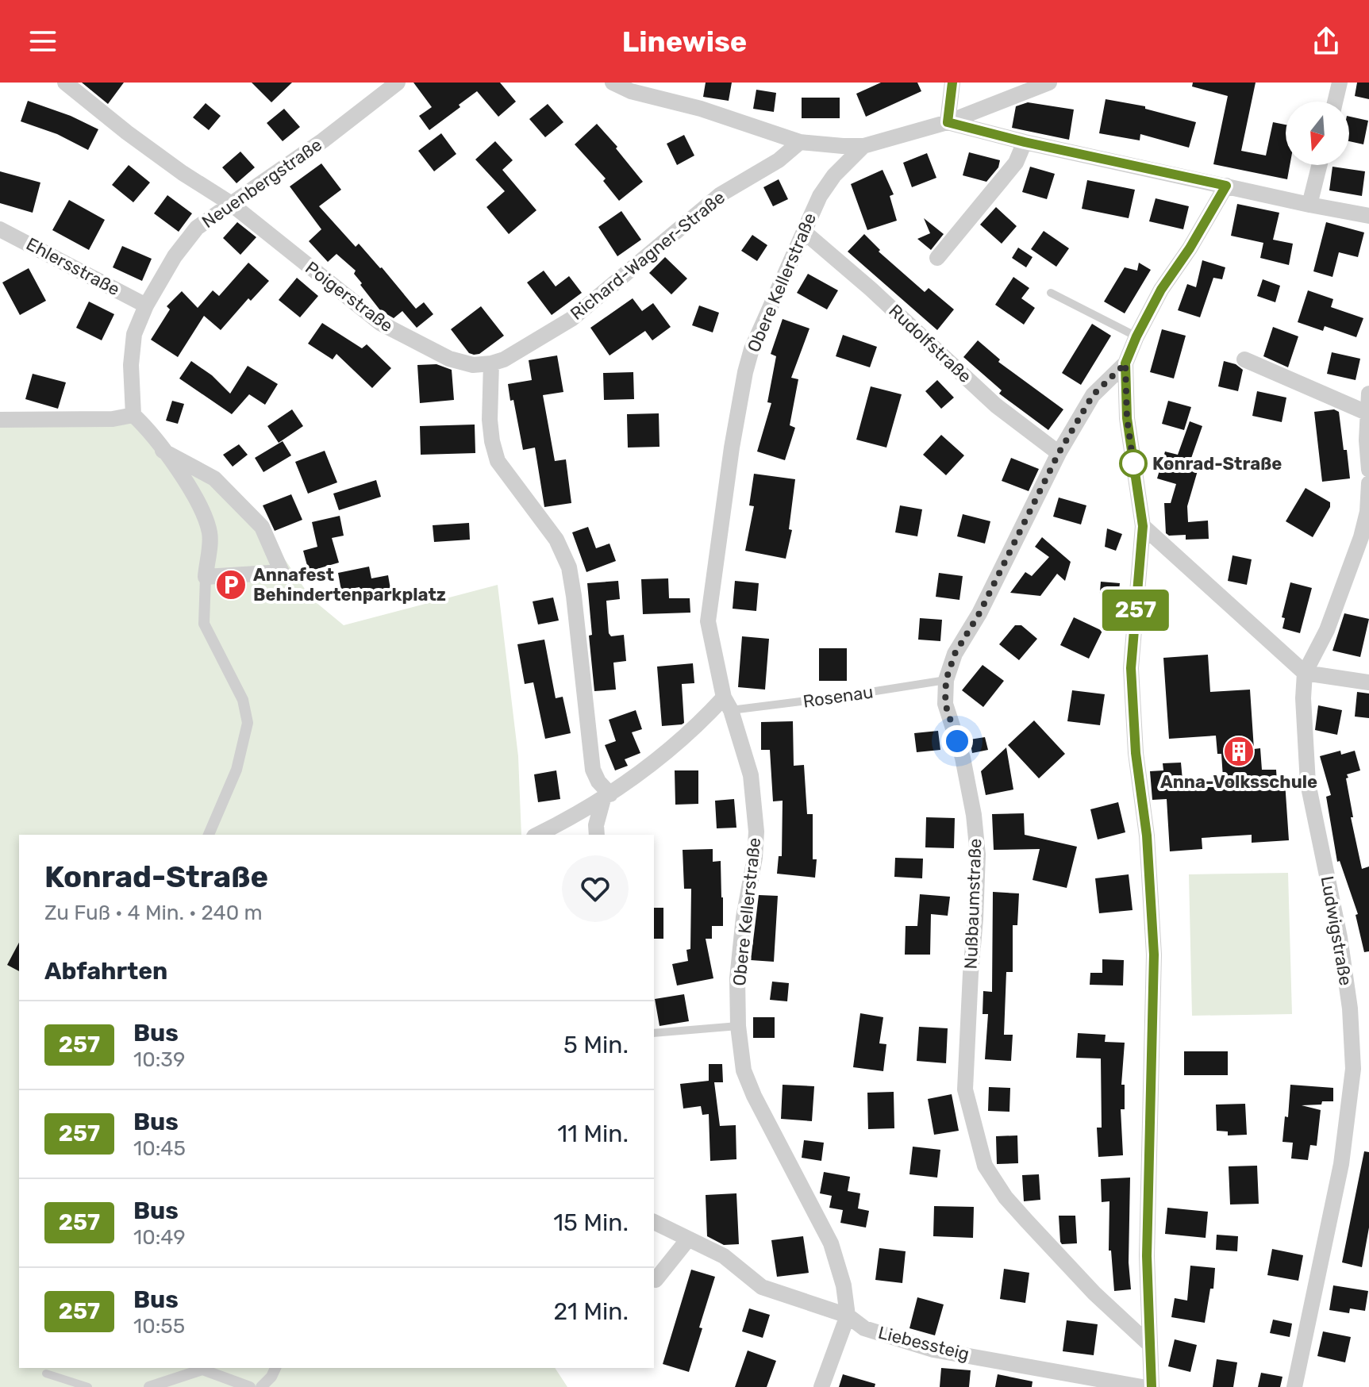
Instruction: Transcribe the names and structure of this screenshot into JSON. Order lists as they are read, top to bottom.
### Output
{
  "streets": {
    "street": [
      "Neuenbergstraße",
      "Richard-Wagner-Straße",
      "Ehlersstraße",
      "Obere Kellerstraße",
      "Poigerstraße",
      "Rudolfstraße",
      "Nußbaumstraße",
      "Ludwigstraße",
      "Liebessteig"
    ],
    "lane": ["Rosenau"]
  },
  "crossings": [
    ["Neuenbergstraße", "Ehlersstraße"],
    ["Neuenbergstraße", "Poigerstraße"],
    ["Richard-Wagner-Straße", "Poigerstraße"],
    ["Obere Kellerstraße", "Rudolfstraße"],
    ["Obere Kellerstraße", "Rosenau"],
    ["Obere Kellerstraße", "Liebessteig"],
    ["Rudolfstraße", "Nußbaumstraße"],
    ["Rosenau", "Nußbaumstraße"]
  ],
  "places": {
    "other": ["Konrad-Straße"],
    "parking": ["Annafest Behindertenparkplatz"],
    "building": ["Anna-Volksschule"]
  },
  "lines": ["bus line 257"],
  "north": "bottom",
  "page": {
    "header": "Linewise",
    "on_map": "257",
    "heading": [
      ["Konrad-Straße", "Zu Fuß · 4 Min. · 240 m"],
      "Abfahrten"
    ],
    "list": [
      {
        "mark": "257",
        "name": "Bus",
        "note": "10:39",
        "value": "5 Min."
      },
      {
        "mark": "257",
        "name": "Bus",
        "note": "10:45",
        "value": "11 Min."
      },
      {
        "mark": "257",
        "name": "Bus",
        "note": "10:49",
        "value": "15 Min."
      },
      {
        "mark": "257",
        "name": "Bus",
        "note": "10:55",
        "value": "21 Min."
      }
    ]
  }
}
